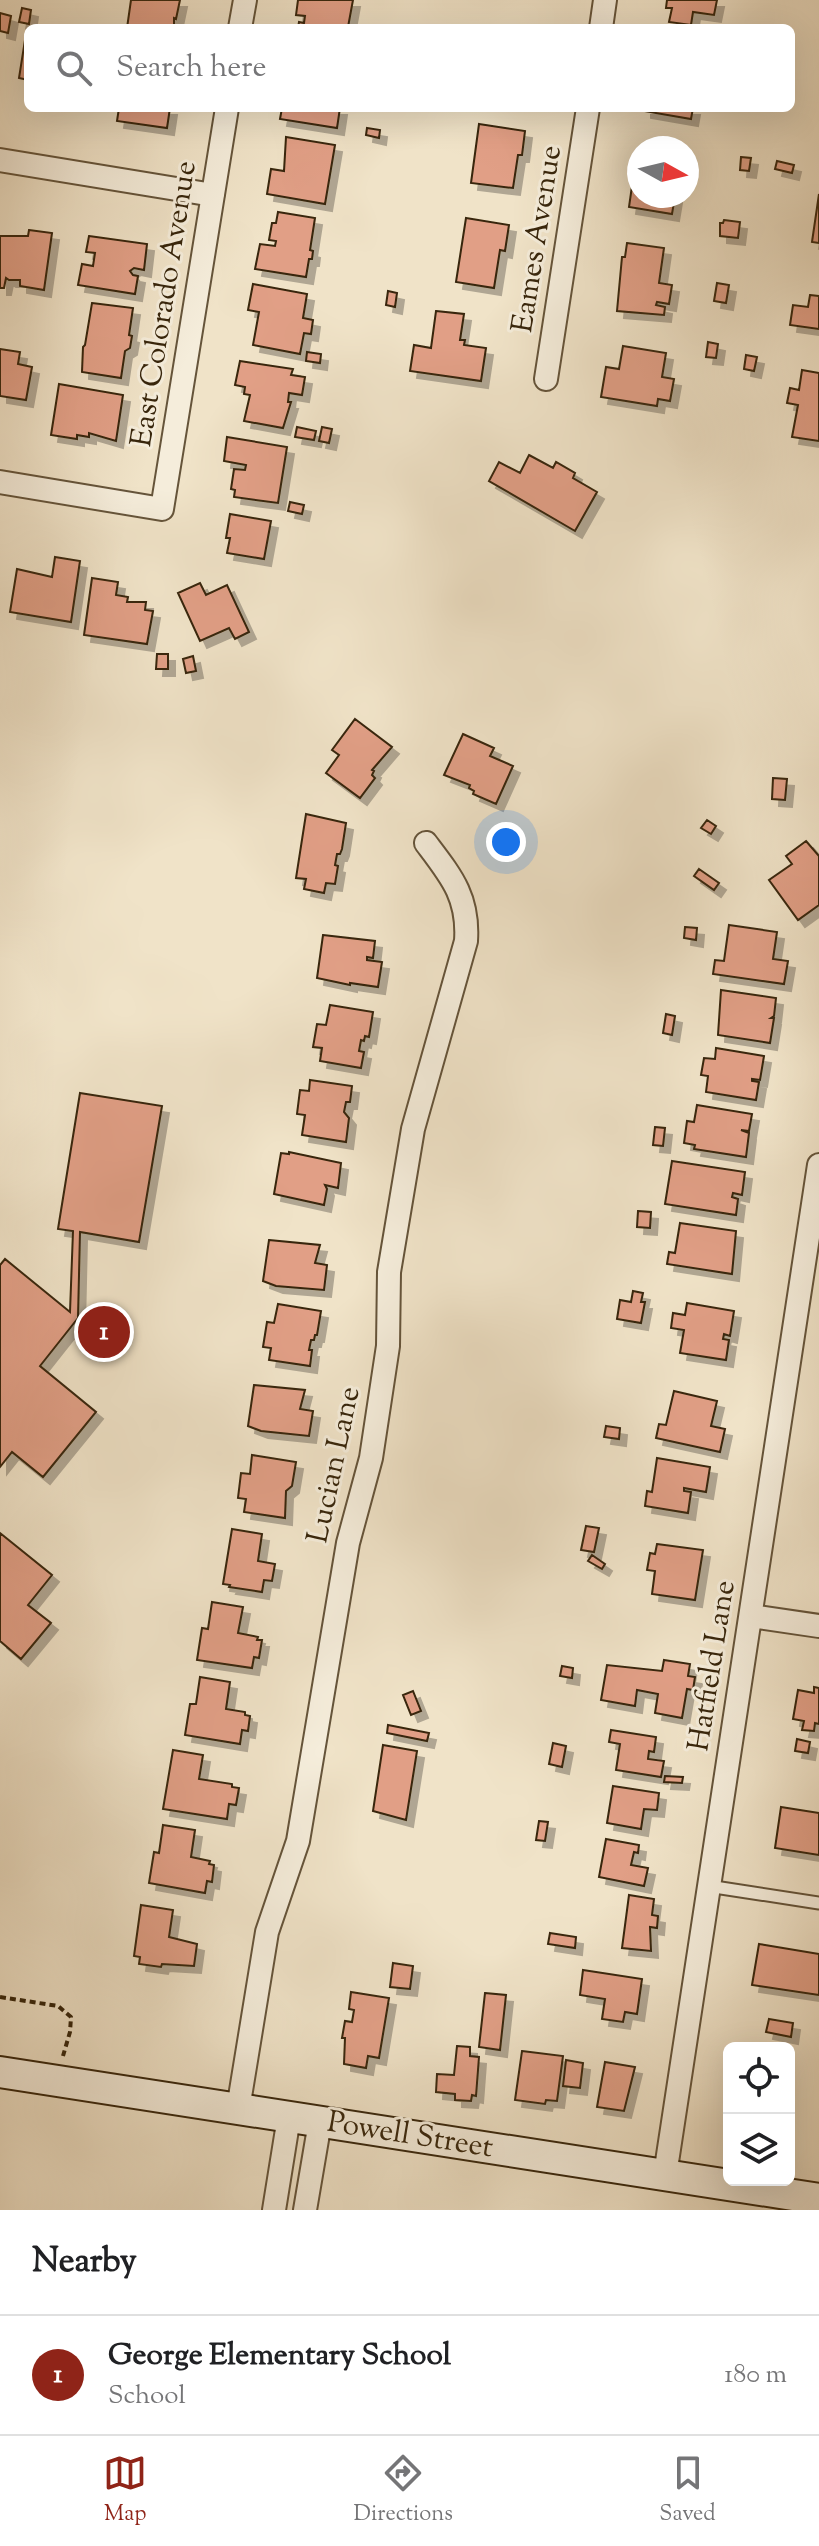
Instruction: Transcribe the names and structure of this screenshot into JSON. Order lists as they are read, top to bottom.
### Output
{
  "streets": {
    "street": [
      "Eames Avenue",
      "East Colorado Avenue",
      "Lucian Lane",
      "Hatfield Lane",
      "Powell Street"
    ]
  },
  "crossings": [
    ["Lucian Lane", "Powell Street"],
    ["Hatfield Lane", "Powell Street"]
  ],
  "north": "right",
  "page": {
    "search": "Search here",
    "pins": "1",
    "heading": "Nearby",
    "list": [
      {
        "mark": "1",
        "name": "George Elementary School",
        "note": "School",
        "value": "180 m"
      }
    ],
    "nav": ["Map", "Directions", "Saved"]
  }
}
